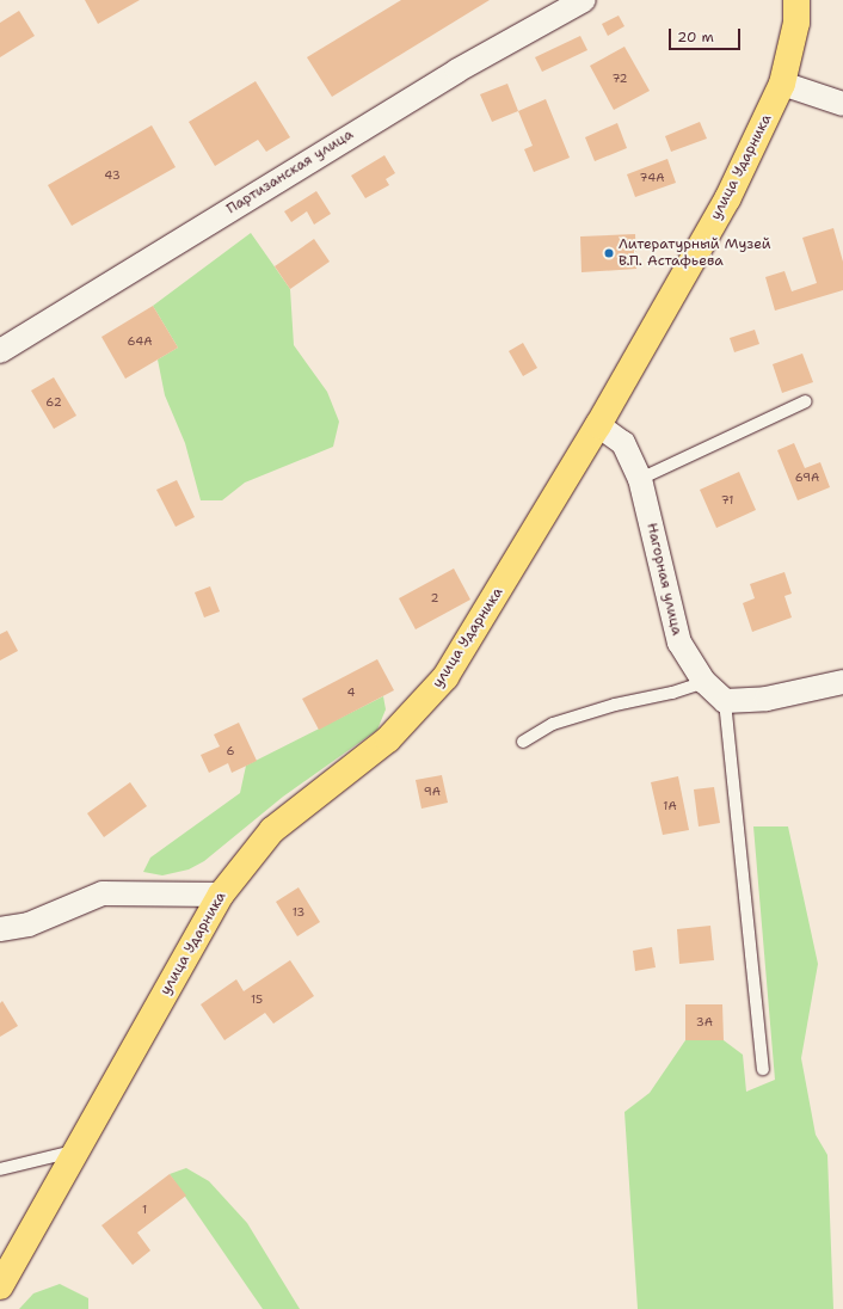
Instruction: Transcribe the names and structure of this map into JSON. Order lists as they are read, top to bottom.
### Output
{
  "streets": {
    "main road": ["улица Ударника"],
    "street": ["Партизанская улица", "Нагорная улица"]
  },
  "crossings": [
    ["улица Ударника", "Нагорная улица"]
  ],
  "places": ["Литературный Музей В.П. Астафьева"],
  "house_numbers": [
    "72",
    "43",
    "74А",
    "64А",
    "62",
    "69А",
    "71",
    "2",
    "4",
    "6",
    "9А",
    "1А",
    "13",
    "15",
    "3А",
    "1"
  ],
  "scale_bar": "20 m"
}
